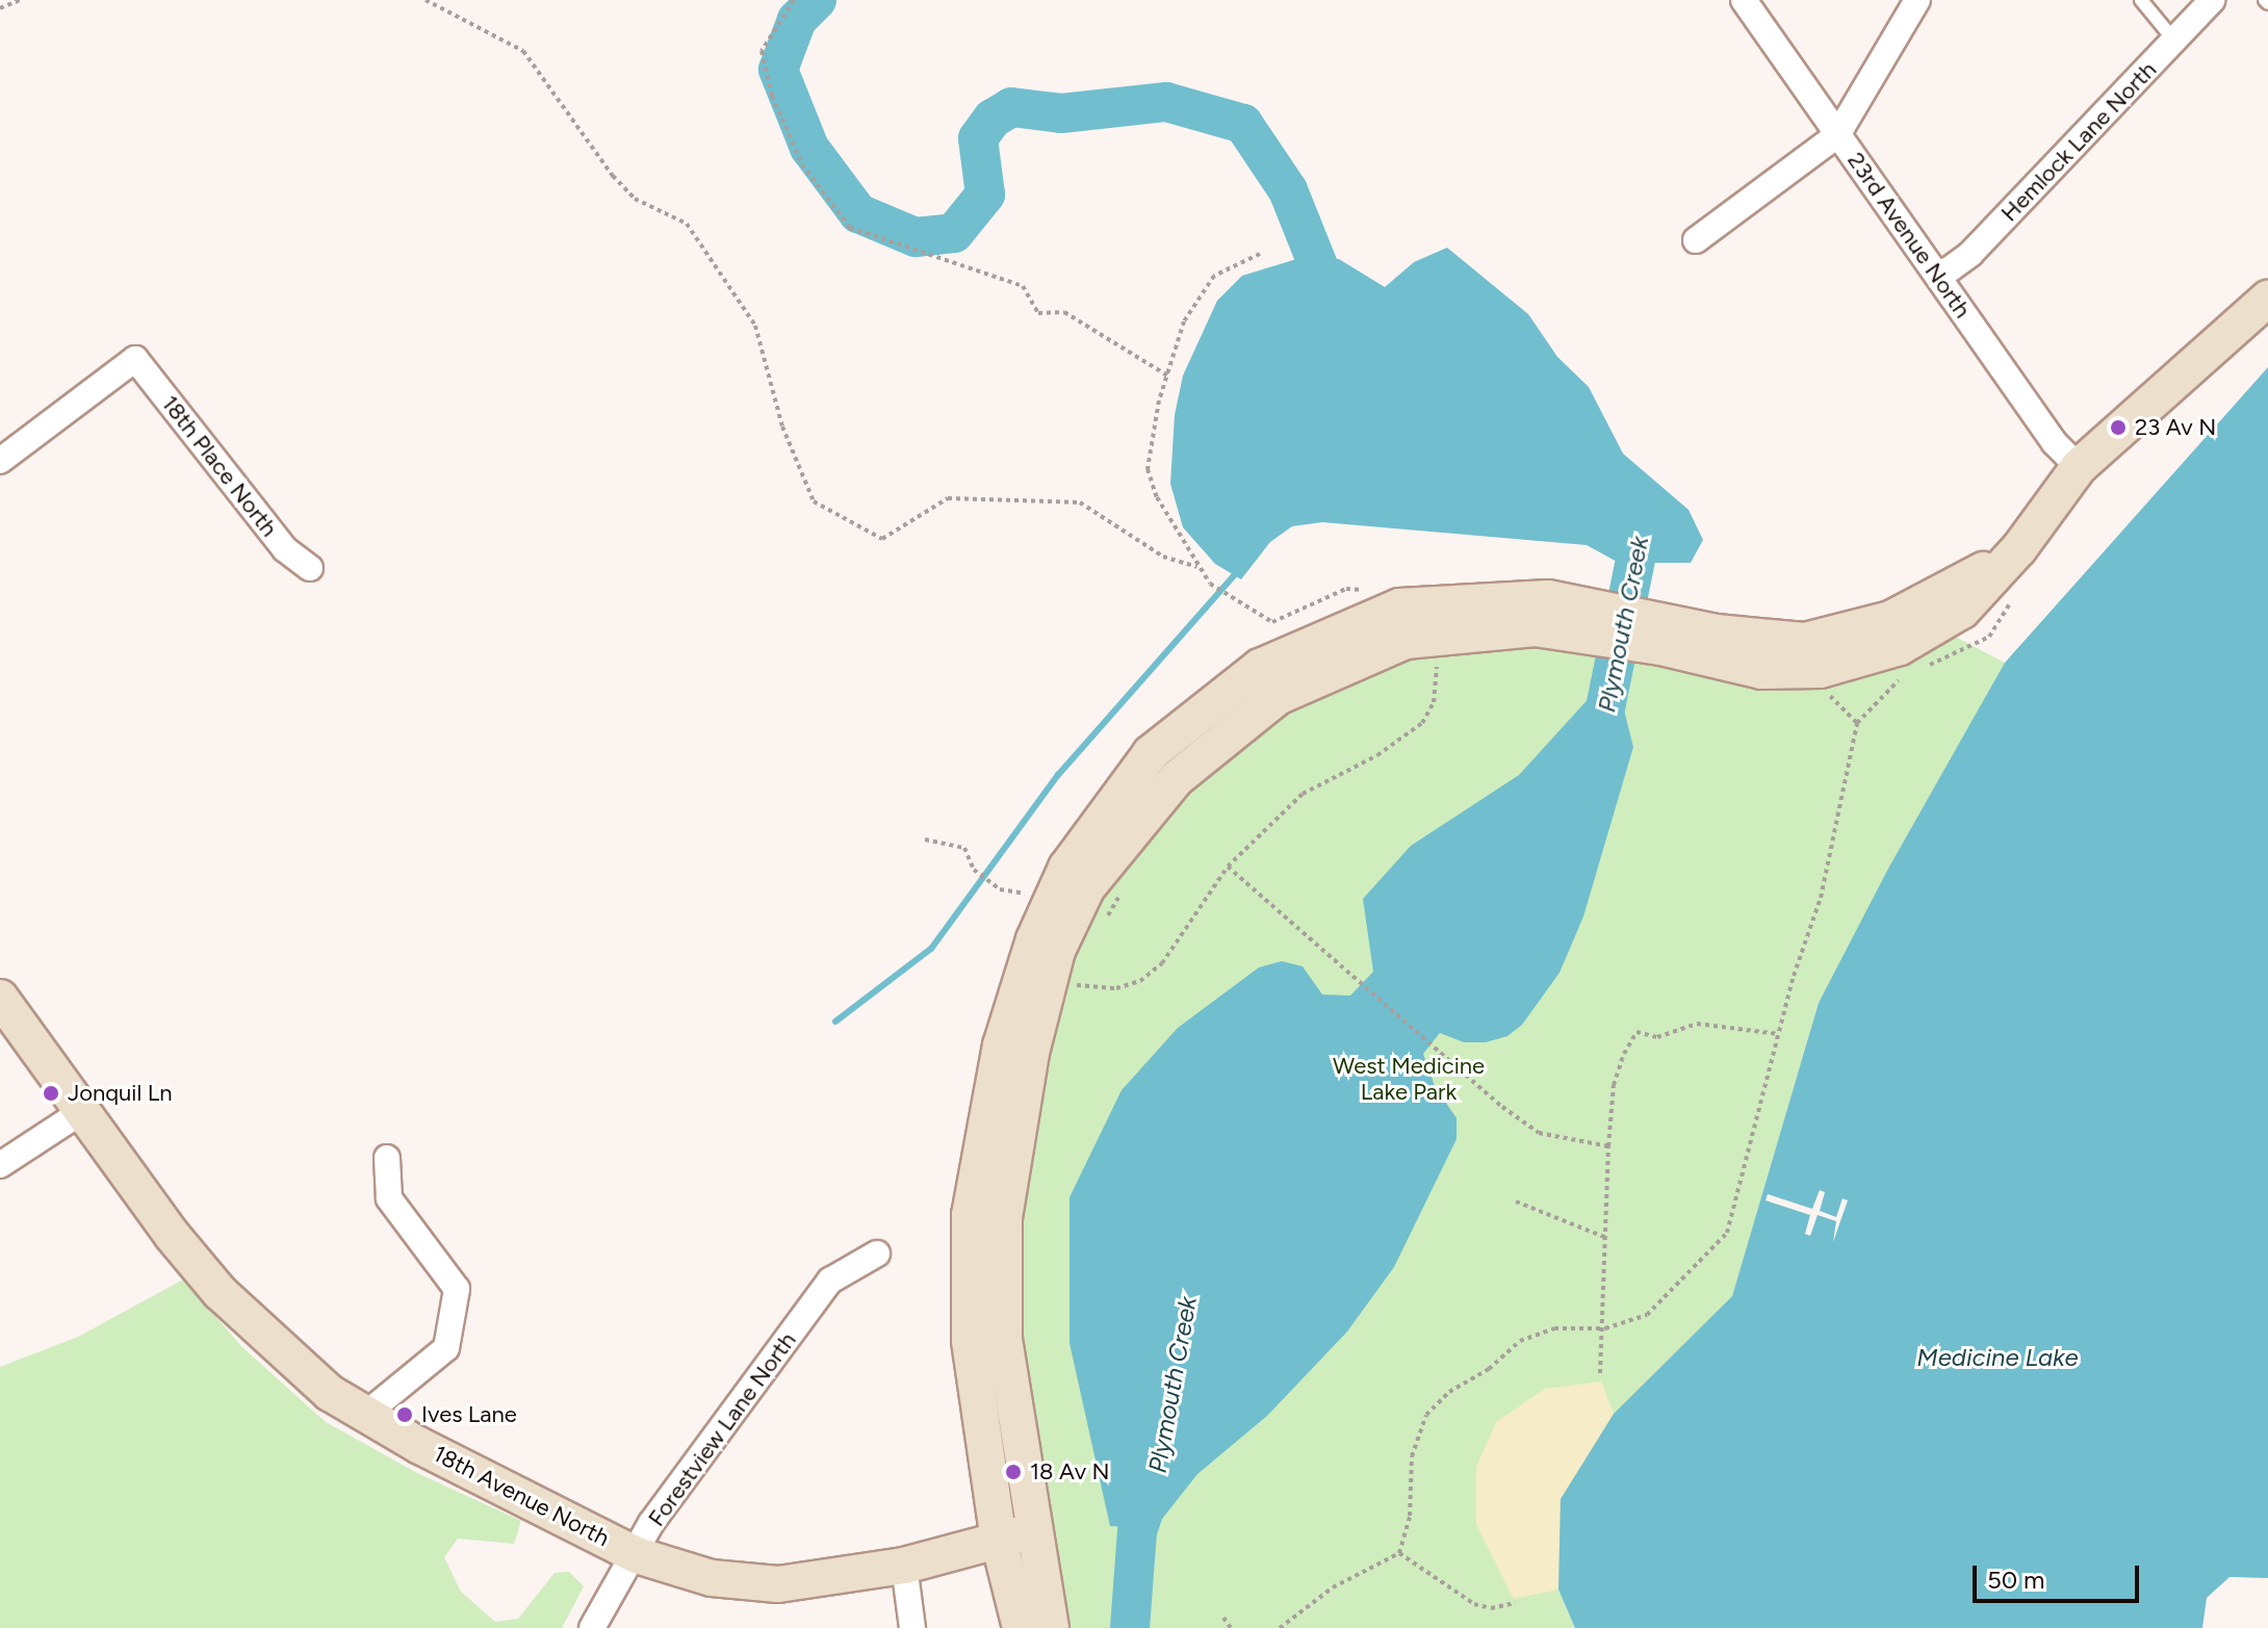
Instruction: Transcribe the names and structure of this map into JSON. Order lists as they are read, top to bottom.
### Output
{
  "streets": {
    "street": [
      "Hemlock Lane North",
      "23rd Avenue North",
      "18th Place North",
      "Forestview Lane North",
      "18th Avenue North"
    ]
  },
  "crossings": [
    ["Hemlock Lane North", "23rd Avenue North"],
    ["Forestview Lane North", "18th Avenue North"]
  ],
  "water": ["Plymouth Creek", "Medicine Lake"],
  "parks": ["West Medicine Lake Park"],
  "places": [
    "23 Av N",
    "Jonquil Ln",
    "Ives Lane",
    "18 Av N"
  ],
  "scale_bar": "50 m"
}
